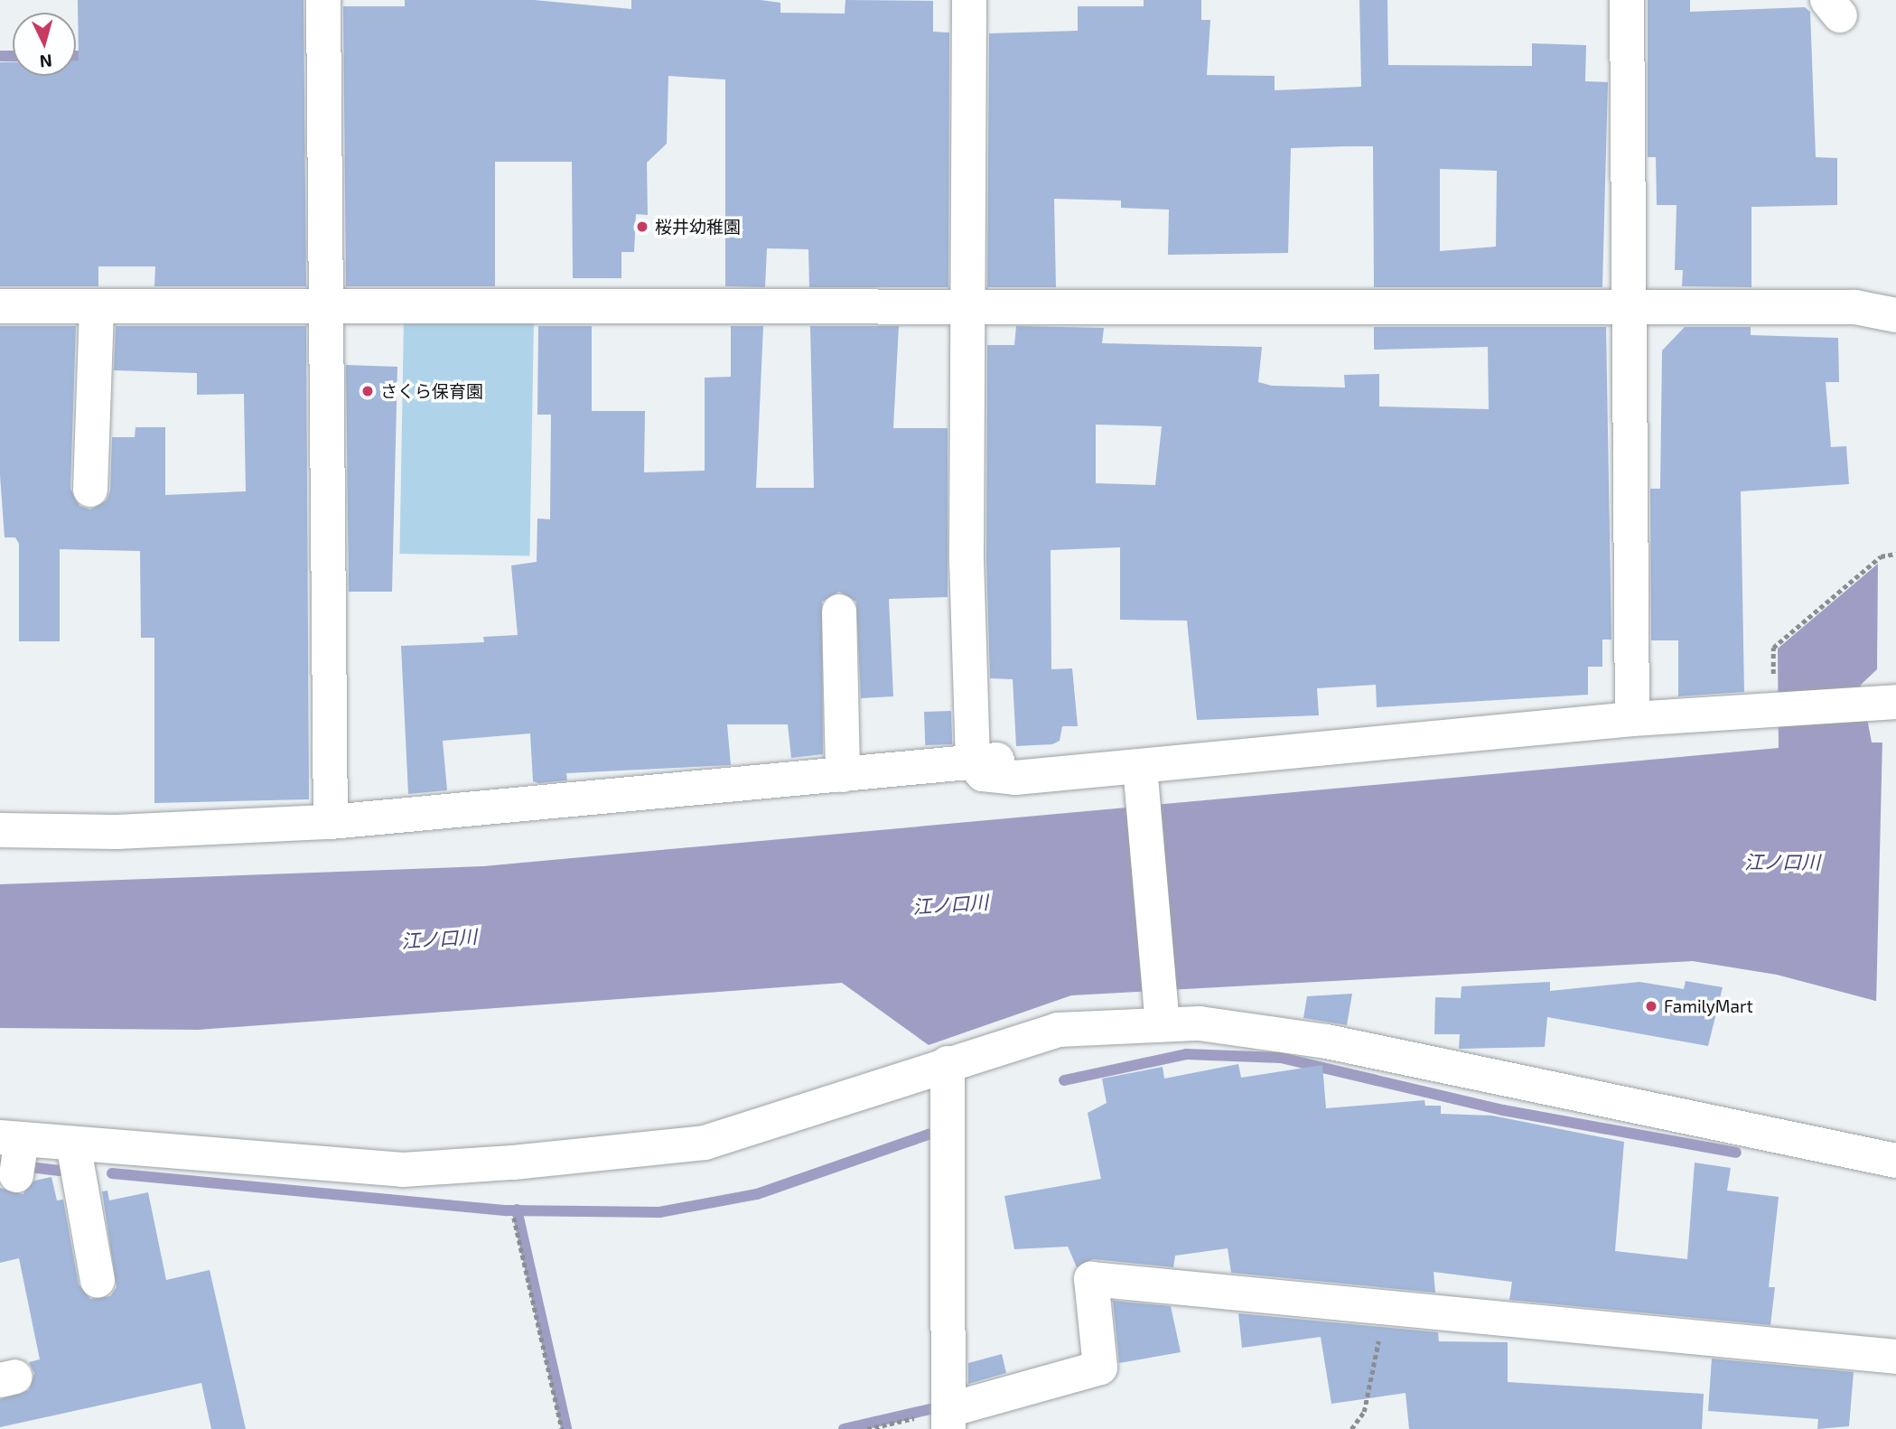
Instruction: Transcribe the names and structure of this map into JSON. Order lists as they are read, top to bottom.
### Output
{
  "water": ["江ノ口川"],
  "places": ["桜井幼稚園", "さくら保育園", "FamilyMart"],
  "north": "bottom"
}
